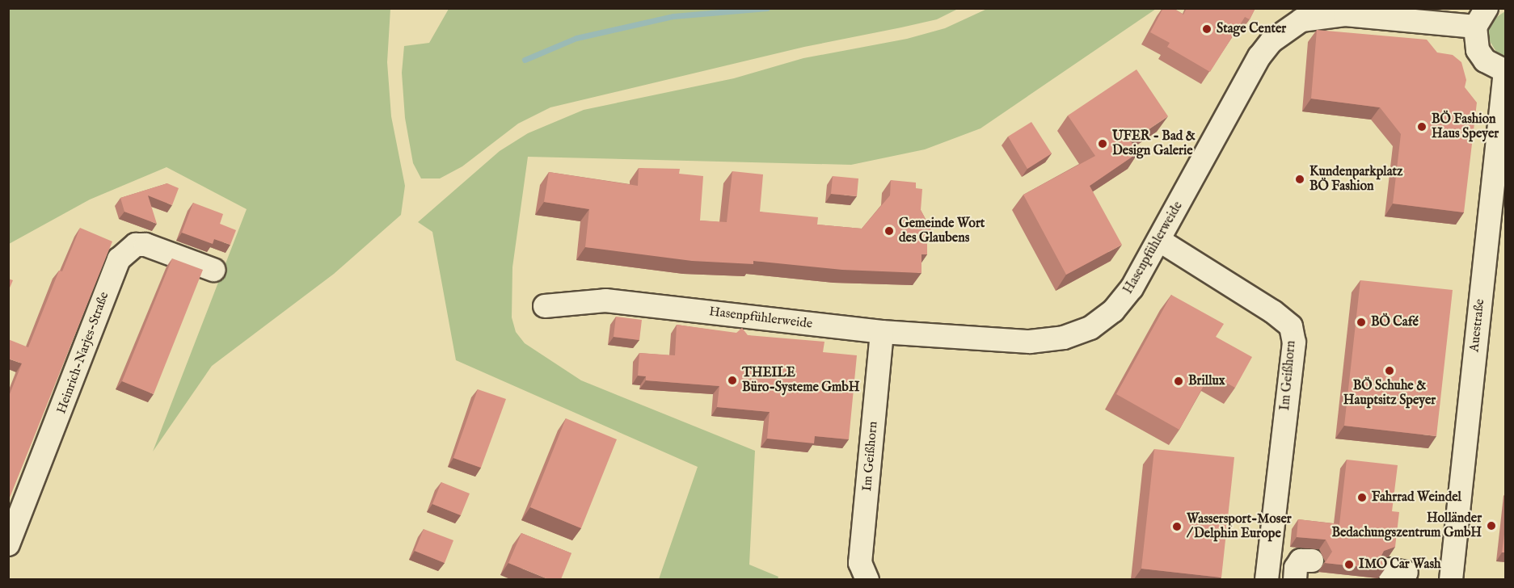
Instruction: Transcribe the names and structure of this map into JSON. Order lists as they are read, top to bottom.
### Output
{
  "streets": {
    "street": [
      "Hasenpfühlerweide",
      "Auestraße",
      "Heinrich-Narjes-Straße",
      "Im Geißhorn"
    ]
  },
  "crossings": [
    ["Hasenpfühlerweide", "Auestraße"],
    ["Hasenpfühlerweide", "Im Geißhorn"]
  ],
  "places": [
    "Stage Center",
    "BÖ Fashion Haus Speyer",
    "UFER - Bad & Design Galerie",
    "Kundenparkplatz BÖ Fashion",
    "Gemeinde Wort des Glaubens",
    "BÖ Café",
    "BÖ Schuhe & Hauptsitz Speyer",
    "THEILE Büro-Systeme GmbH",
    "Brillux",
    "Fahrrad Weindel",
    "Holländer Bedachungszentrum GmbH",
    "Wassersport-Moser / Delphin Europe",
    "IMO Car Wash"
  ]
}
